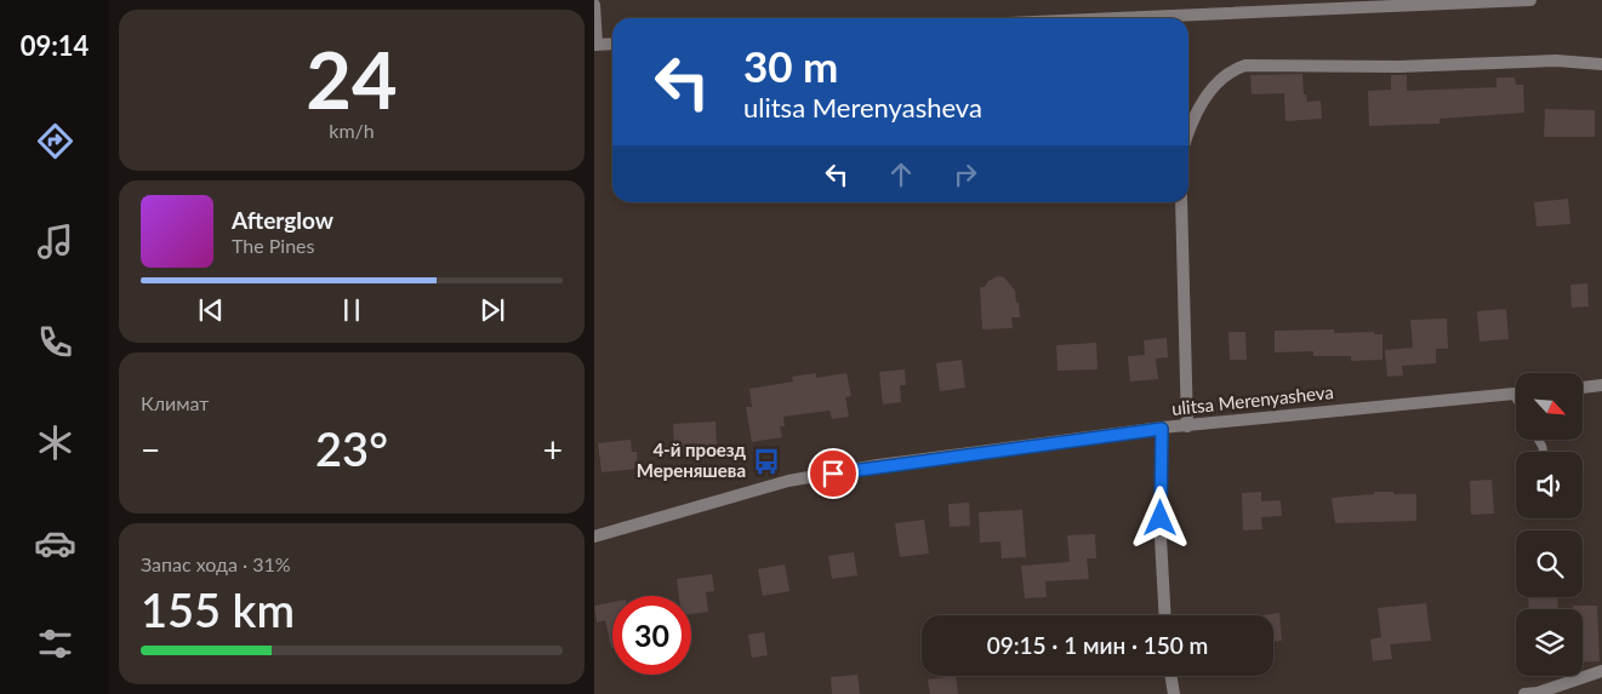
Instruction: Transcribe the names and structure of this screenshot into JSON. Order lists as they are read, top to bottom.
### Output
{
  "streets": {
    "street": ["ulitsa Merenyasheva"]
  },
  "places": {
    "bus stop": ["4-й проезд Мереняшева"]
  },
  "north": "bottom right",
  "page": {
    "tabs": "09:14",
    "tile": [
      ["24", "km/h"],
      "Климат",
      ["Запас хода · 31%", "155 km"]
    ],
    "turn": ["30 m", "ulitsa Merenyasheva"],
    "song": ["Afterglow", "The Pines"],
    "heat": ["−", "23°", "+"],
    "limit": "30",
    "trip": "09:15 · 1 мин · 150 m"
  }
}
